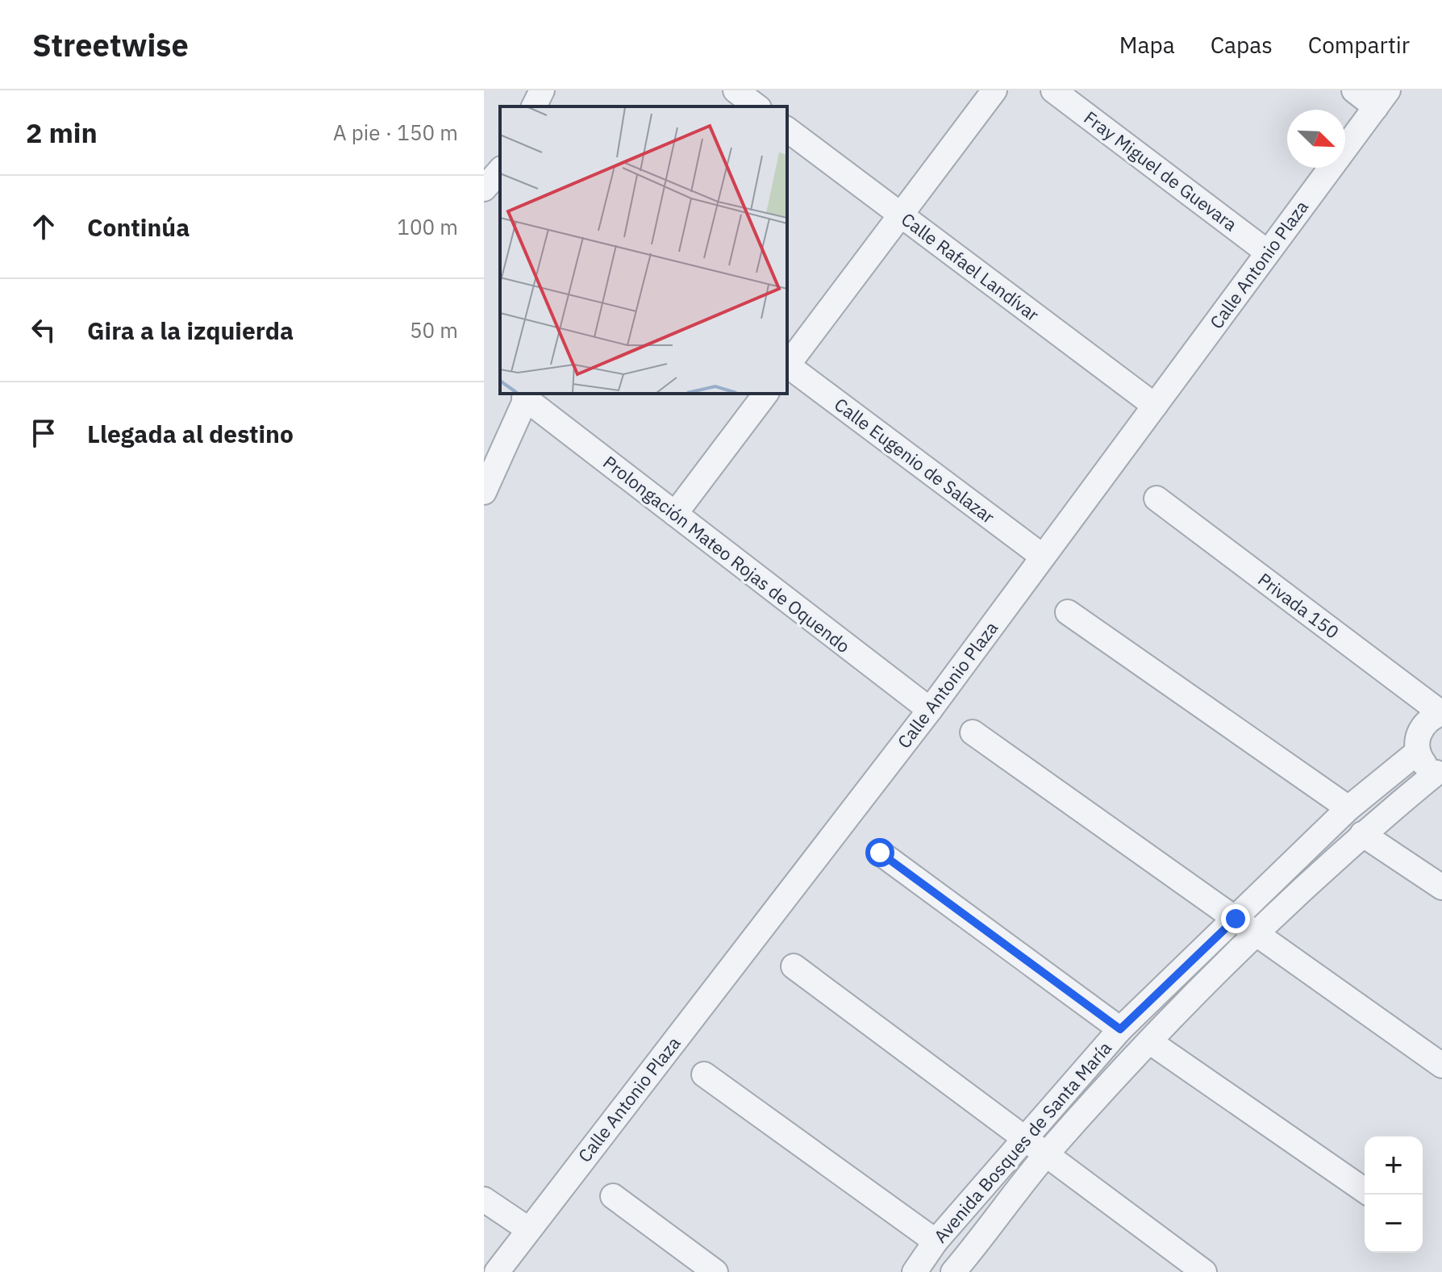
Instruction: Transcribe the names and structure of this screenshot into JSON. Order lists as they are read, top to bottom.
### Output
{
  "streets": {
    "street": [
      "Fray Miguel de Guevara",
      "Calle Antonio Plaza",
      "Calle Rafael Landívar",
      "Calle Eugenio de Salazar",
      "Prolongación Mateo Rojas de Oquendo",
      "Privada 150",
      "Avenida Bosques de Santa María"
    ]
  },
  "crossings": [
    ["Fray Miguel de Guevara", "Calle Antonio Plaza"],
    ["Calle Antonio Plaza", "Calle Rafael Landívar"],
    ["Calle Antonio Plaza", "Calle Eugenio de Salazar"],
    ["Calle Antonio Plaza", "Prolongación Mateo Rojas de Oquendo"]
  ],
  "north": "bottom right",
  "page": {
    "header": "Streetwise",
    "nav": ["Mapa", "Capas", "Compartir"],
    "heading": ["2 min", "A pie · 150 m"],
    "list": [
      ["Continúa", "100 m"],
      ["Gira a la izquierda", "50 m"],
      "Llegada al destino"
    ],
    "map_buttons": ["+", "−"]
  }
}
